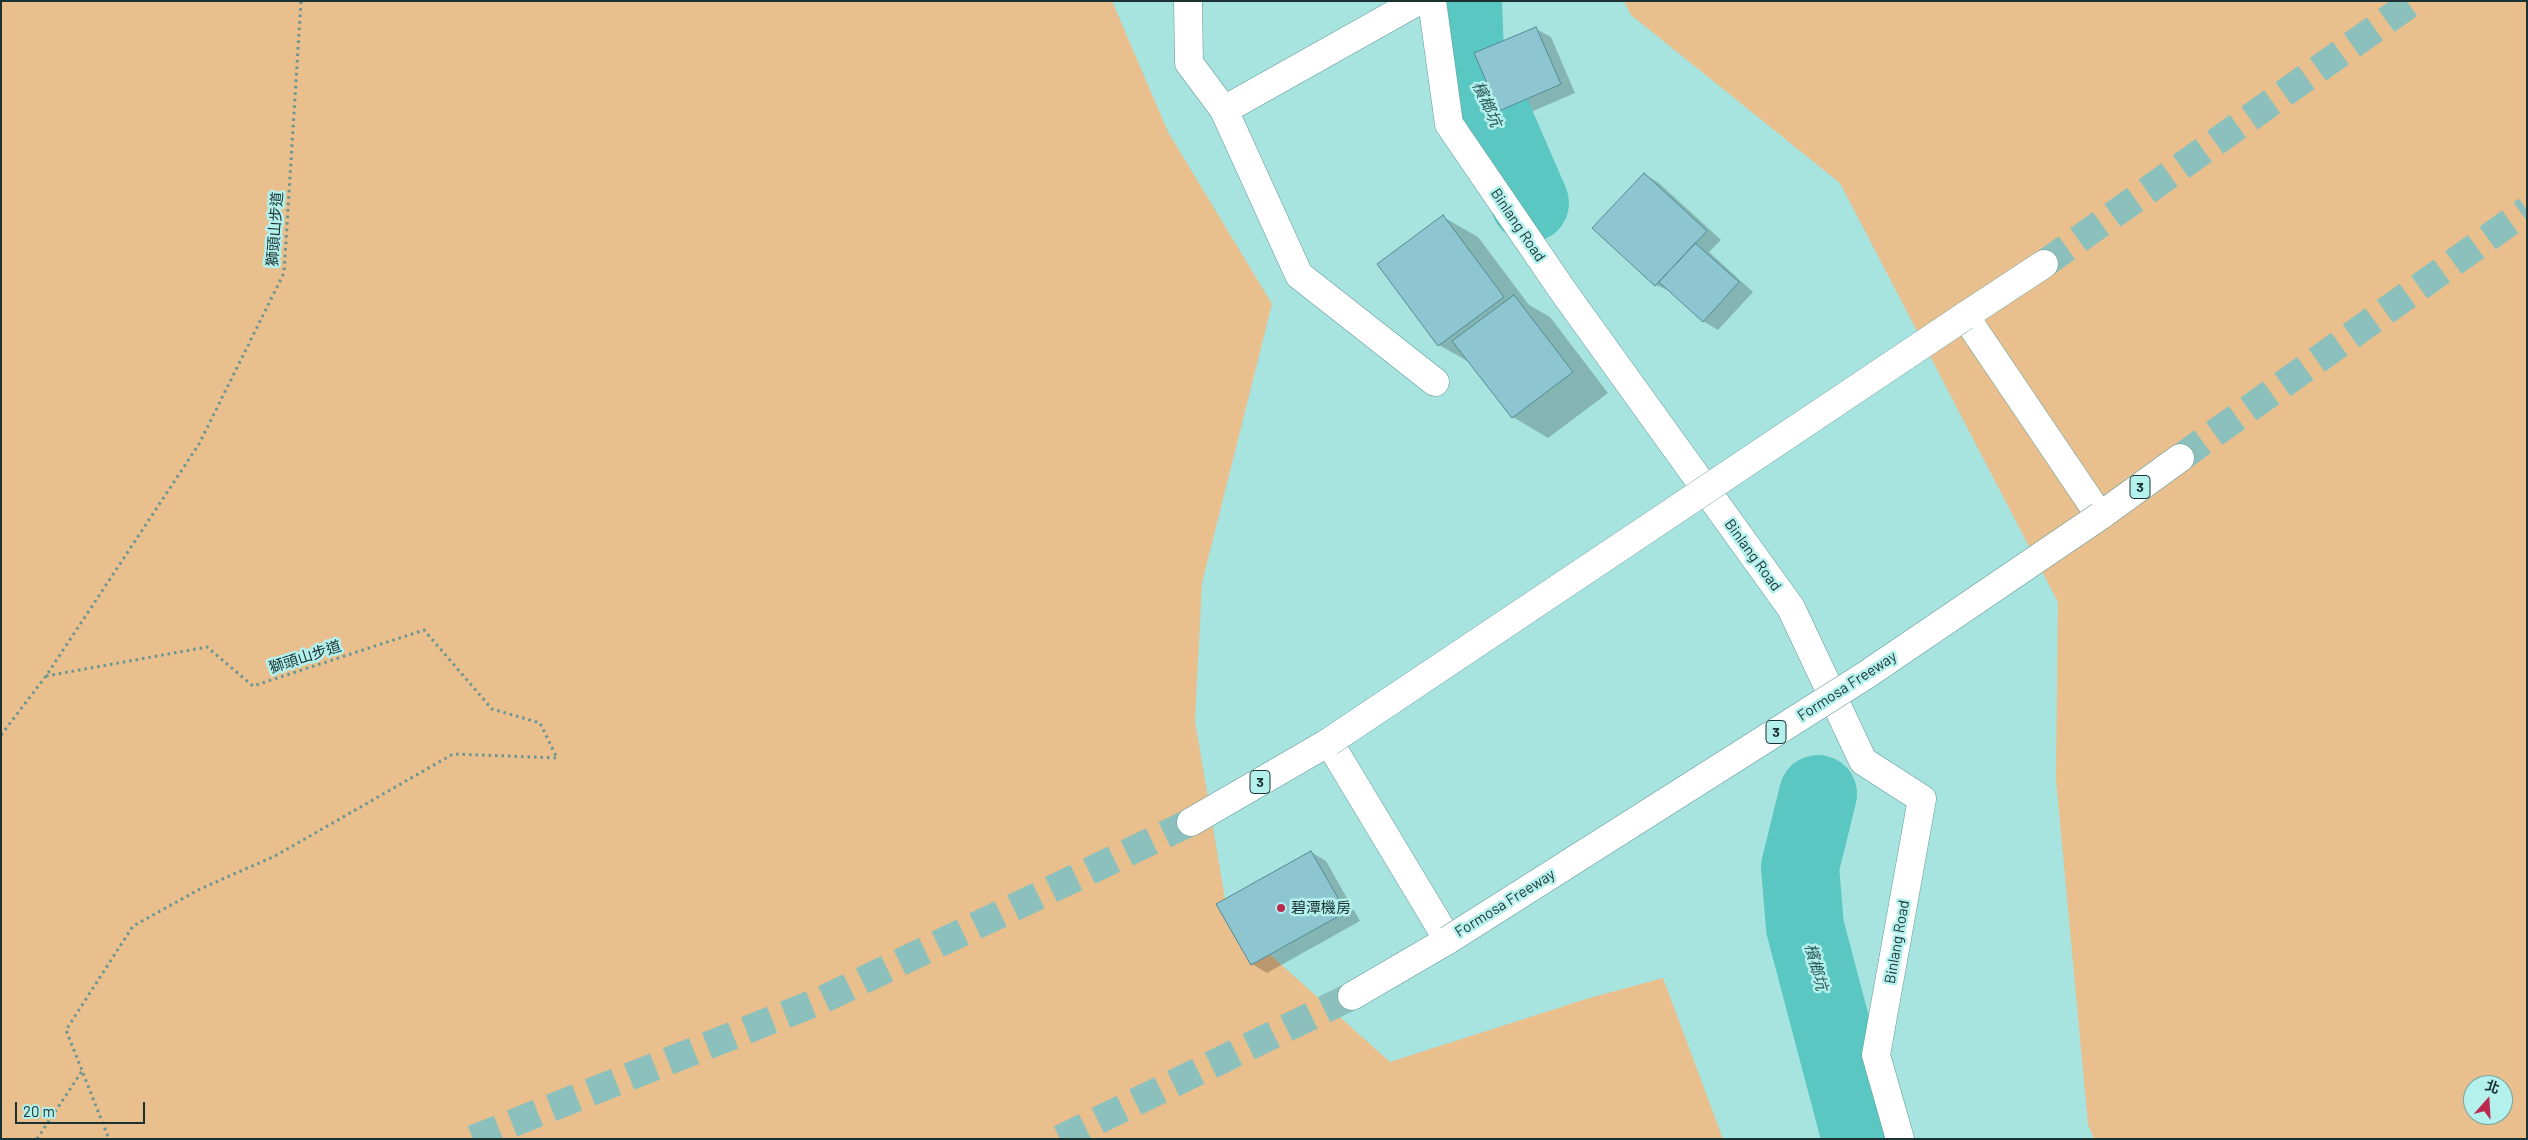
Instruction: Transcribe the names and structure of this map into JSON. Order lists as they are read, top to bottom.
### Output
{
  "streets": {
    "main road": ["Binlang Road", "3", "Formosa Freeway"],
    "path": ["獅頭山步道"]
  },
  "water": ["檳榔坑"],
  "places": ["碧潭機房"],
  "scale_bar": "20 m",
  "north": "top"
}
